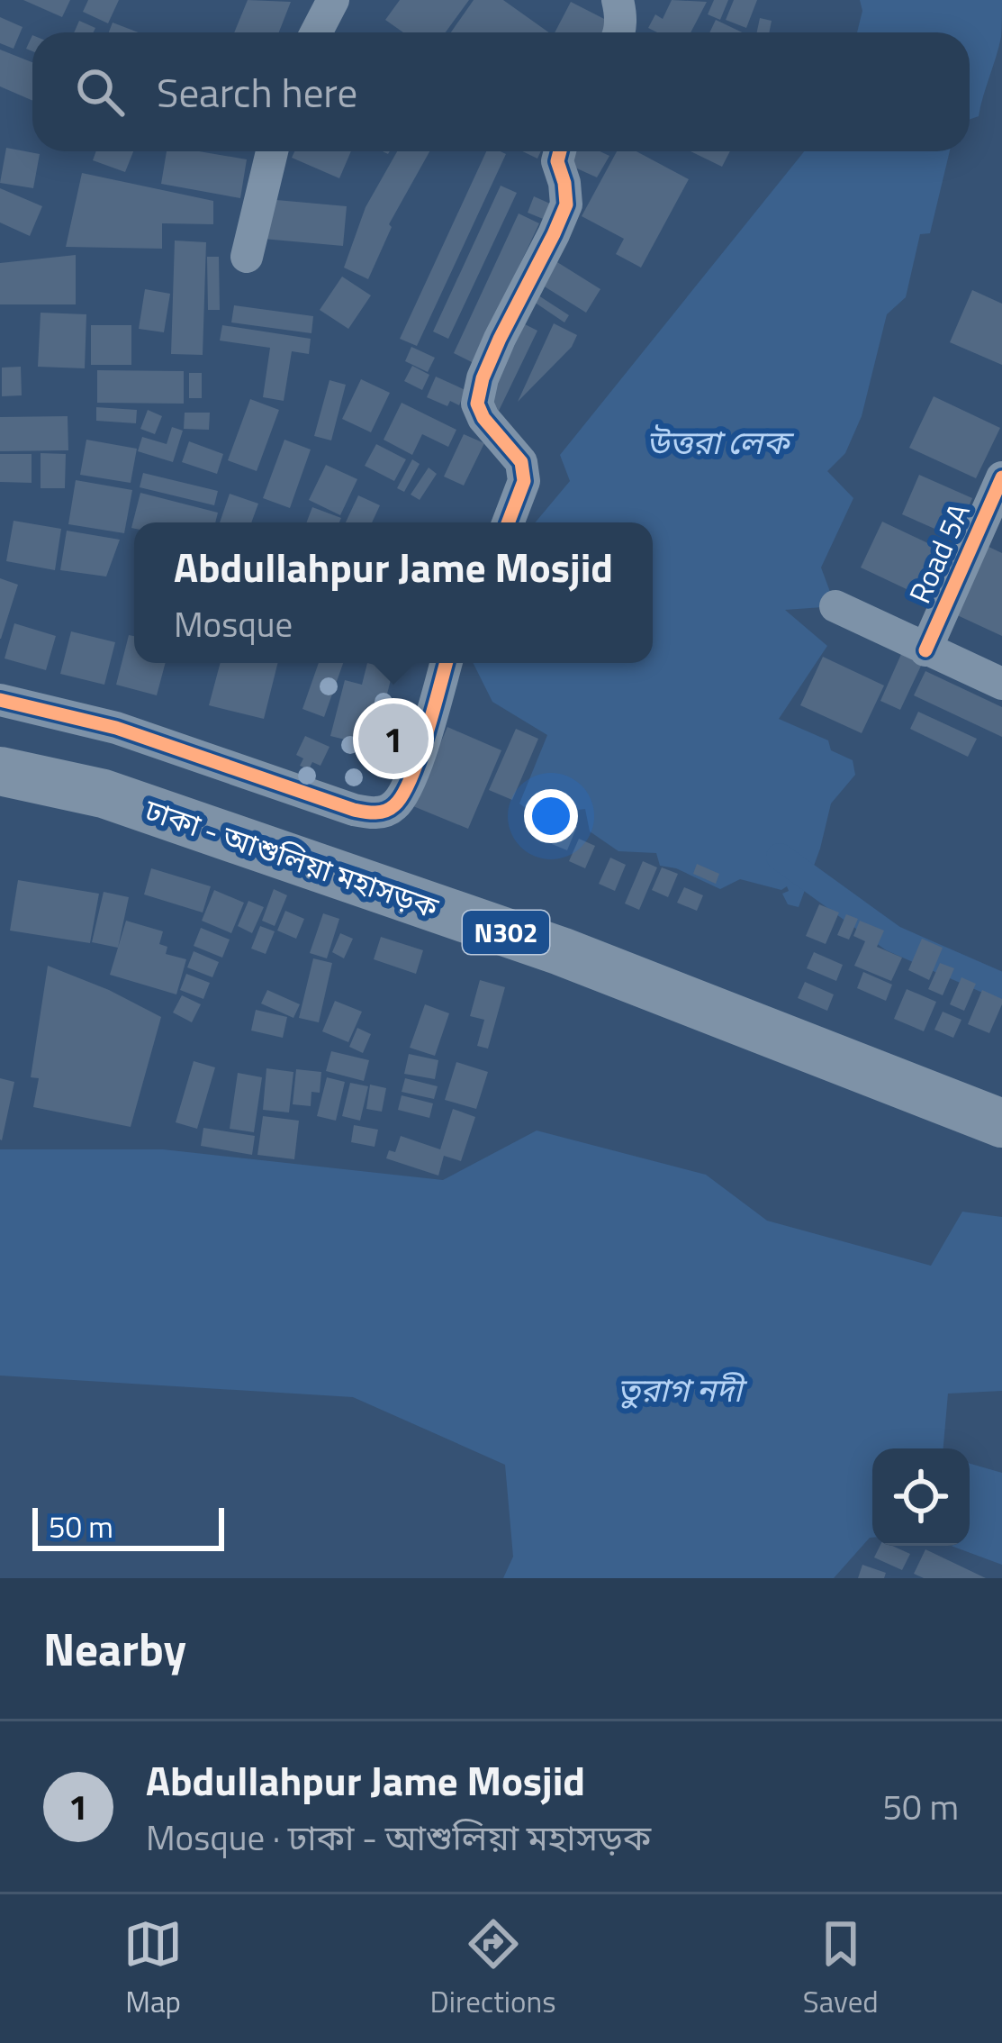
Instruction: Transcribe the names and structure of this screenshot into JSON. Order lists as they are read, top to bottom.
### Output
{
  "streets": {
    "highway": ["ঢাকা - আশুলিয়া মহাসড়ক", "N302"],
    "street": ["Road 5A"]
  },
  "water": ["উত্তরা লেক", "তুরাগ নদী"],
  "scale_bar": "50 m",
  "page": {
    "search": "Search here",
    "popup": ["Abdullahpur Jame Mosjid", "Mosque"],
    "pins": "1",
    "scale": "50 m",
    "heading": "Nearby",
    "list": [
      {
        "mark": "1",
        "name": "Abdullahpur Jame Mosjid",
        "note": "Mosque · ঢাকা - আশুলিয়া মহাসড়ক",
        "value": "50 m"
      }
    ],
    "nav": ["Map", "Directions", "Saved"]
  }
}
